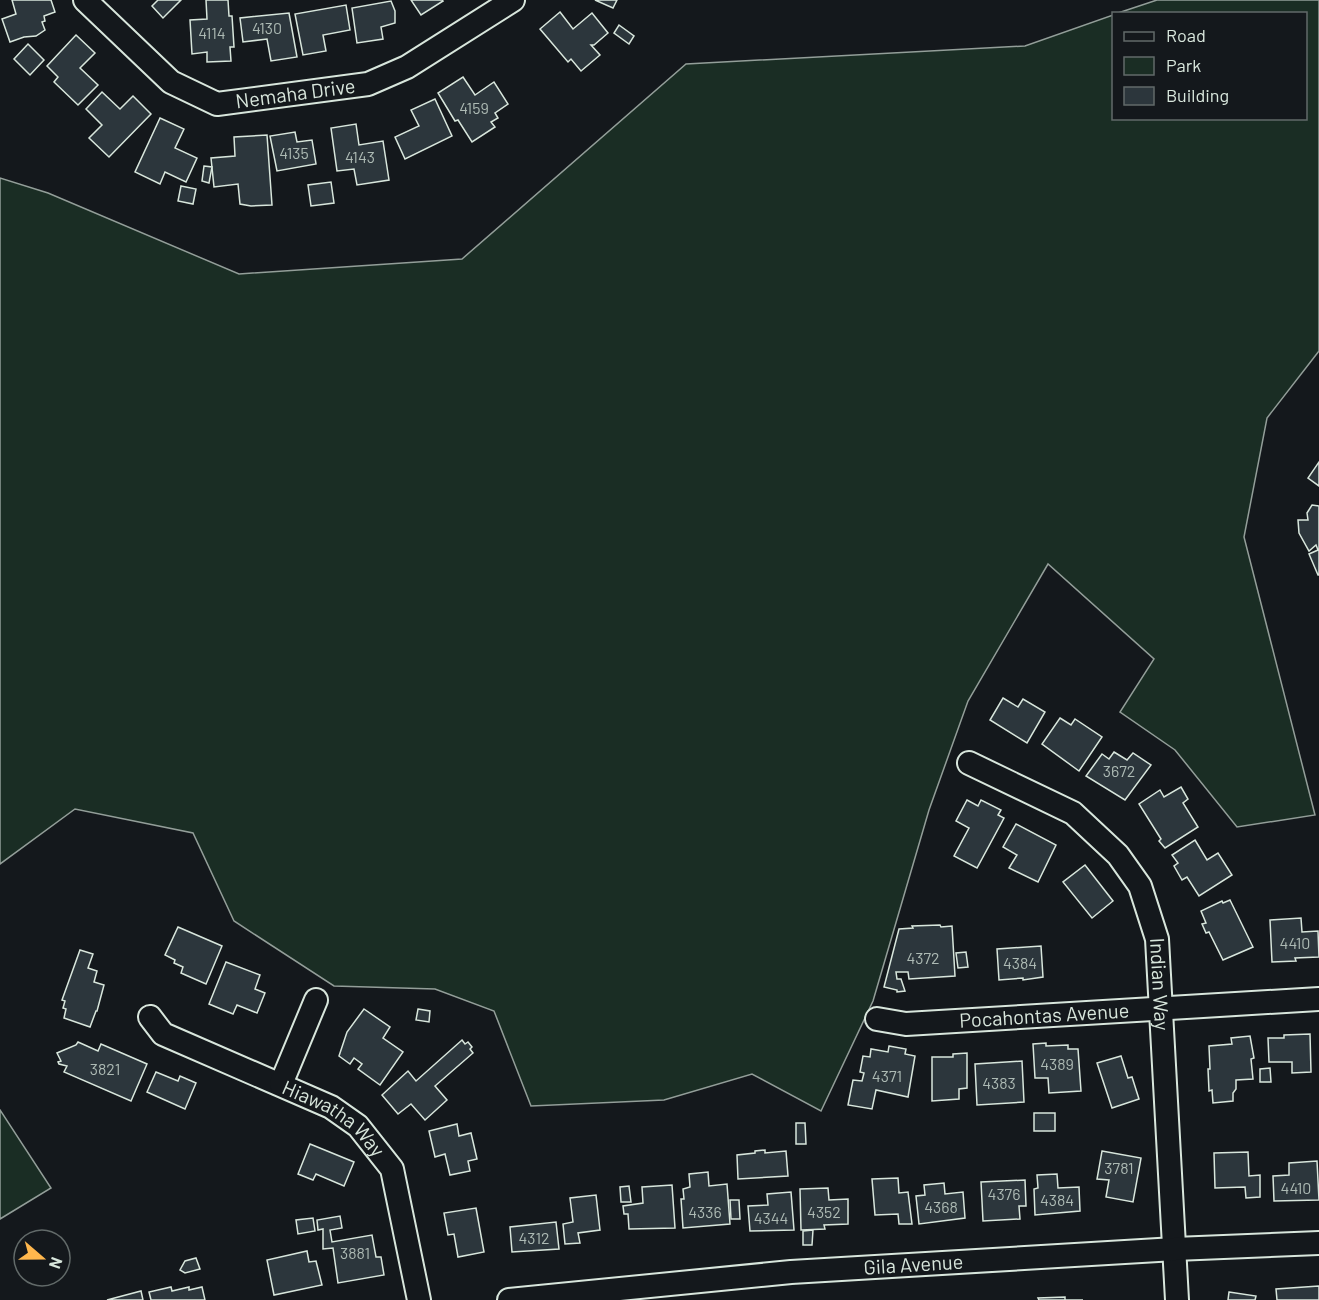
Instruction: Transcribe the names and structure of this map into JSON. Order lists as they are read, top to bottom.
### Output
{
  "streets": {
    "street": [
      "Nemaha Drive",
      "Indian Way",
      "Pocahontas Avenue",
      "Hiawatha Way",
      "Gila Avenue"
    ]
  },
  "crossings": [
    ["Indian Way", "Pocahontas Avenue"],
    ["Indian Way", "Gila Avenue"]
  ],
  "house_numbers": [
    "4130",
    "4114",
    "4159",
    "4135",
    "4143",
    "3672",
    "4410",
    "4372",
    "4384",
    "4389",
    "3821",
    "4371",
    "4383",
    "3781",
    "4410",
    "4376",
    "4384",
    "4368",
    "4336",
    "4352",
    "4344",
    "4312",
    "3881"
  ],
  "legend": ["Road", "Park", "Building"],
  "north": "right"
}
